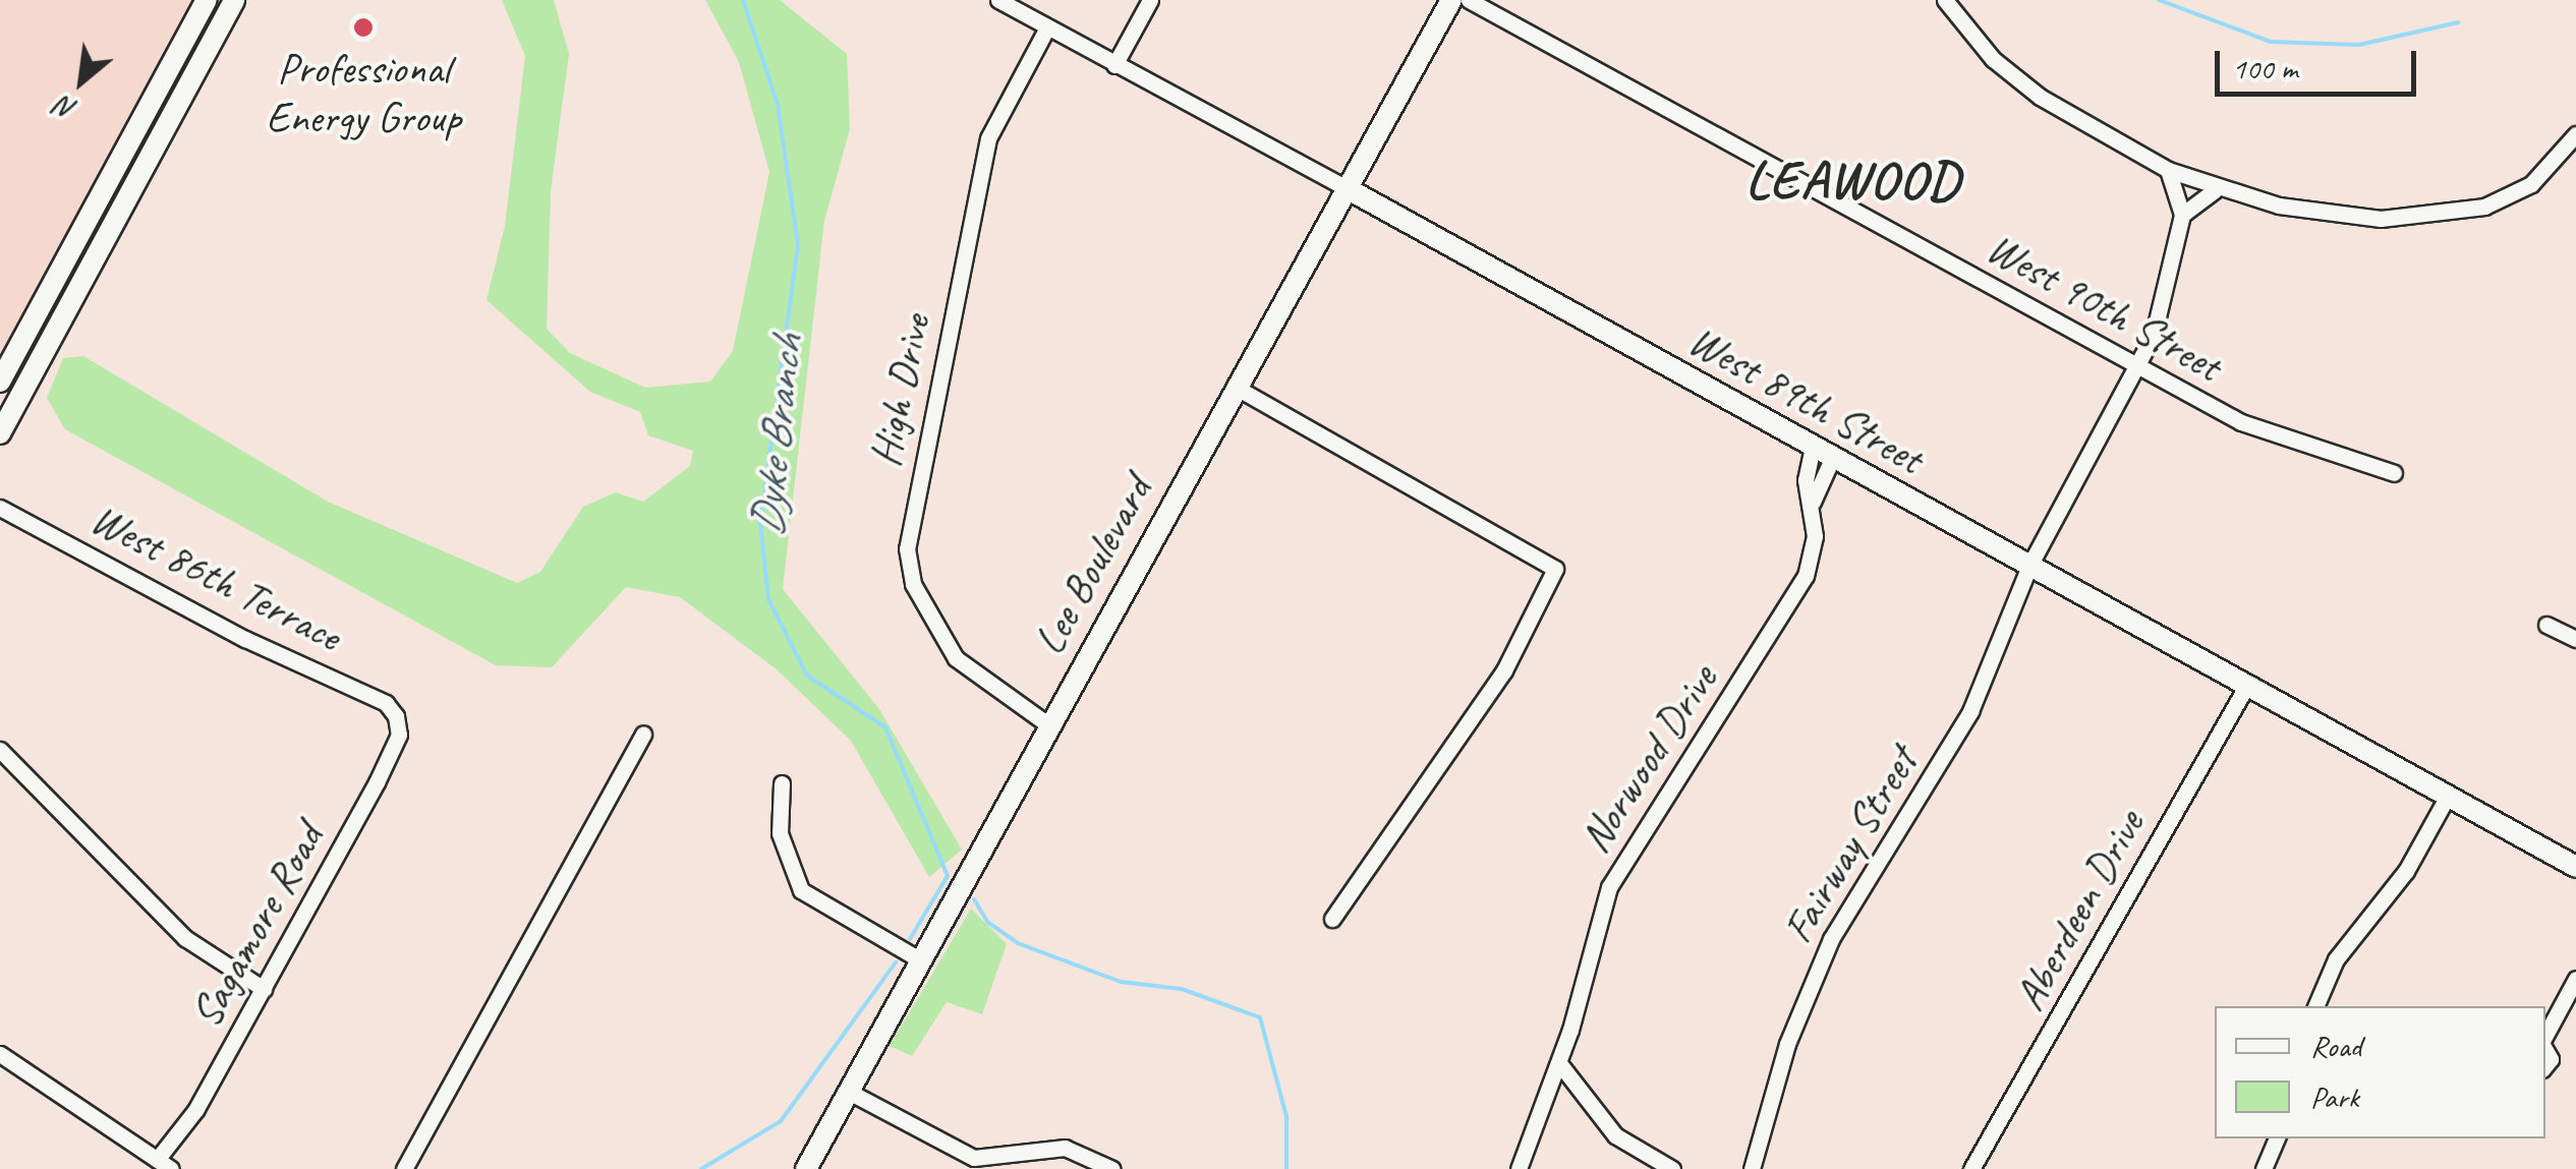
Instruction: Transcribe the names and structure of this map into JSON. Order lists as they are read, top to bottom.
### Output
{
  "streets": {
    "street": [
      "West 90th Street",
      "High Drive",
      "West 89th Street",
      "Lee Boulevard",
      "West 86th Terrace",
      "Norwood Drive",
      "Fairway Street",
      "Aberdeen Drive",
      "Sagamore Road"
    ]
  },
  "crossings": [
    ["West 90th Street", "Fairway Street"],
    ["High Drive", "West 89th Street"],
    ["High Drive", "Lee Boulevard"],
    ["West 89th Street", "Lee Boulevard"],
    ["West 89th Street", "Norwood Drive"],
    ["West 89th Street", "Fairway Street"],
    ["West 89th Street", "Aberdeen Drive"],
    ["West 86th Terrace", "Sagamore Road"]
  ],
  "districts": ["LEAWOOD"],
  "water": ["Dyke Branch"],
  "places": ["Professional Energy Group"],
  "legend": ["Road", "Park"],
  "scale_bar": "100 m",
  "north": "bottom left"
}
